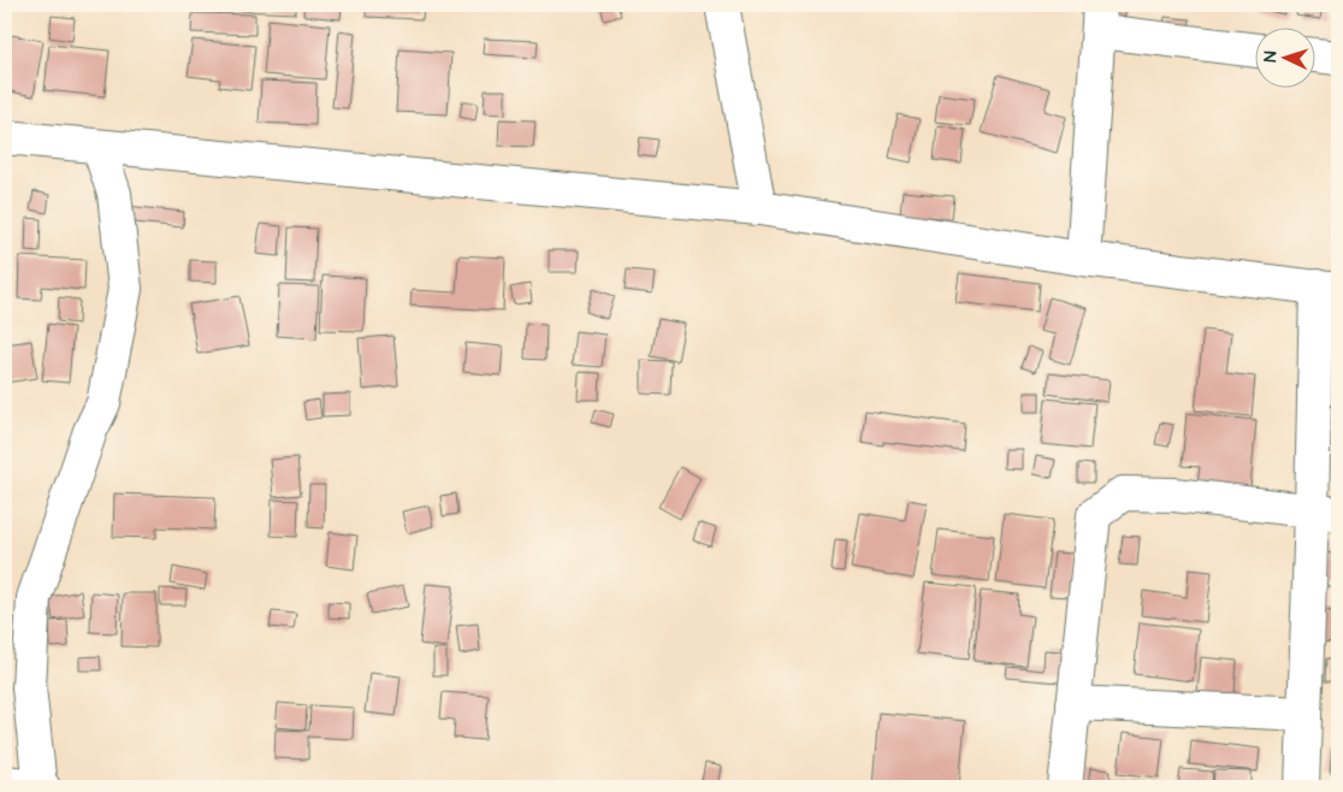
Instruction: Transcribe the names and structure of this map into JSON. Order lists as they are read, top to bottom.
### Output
{
  "north": "left"
}
